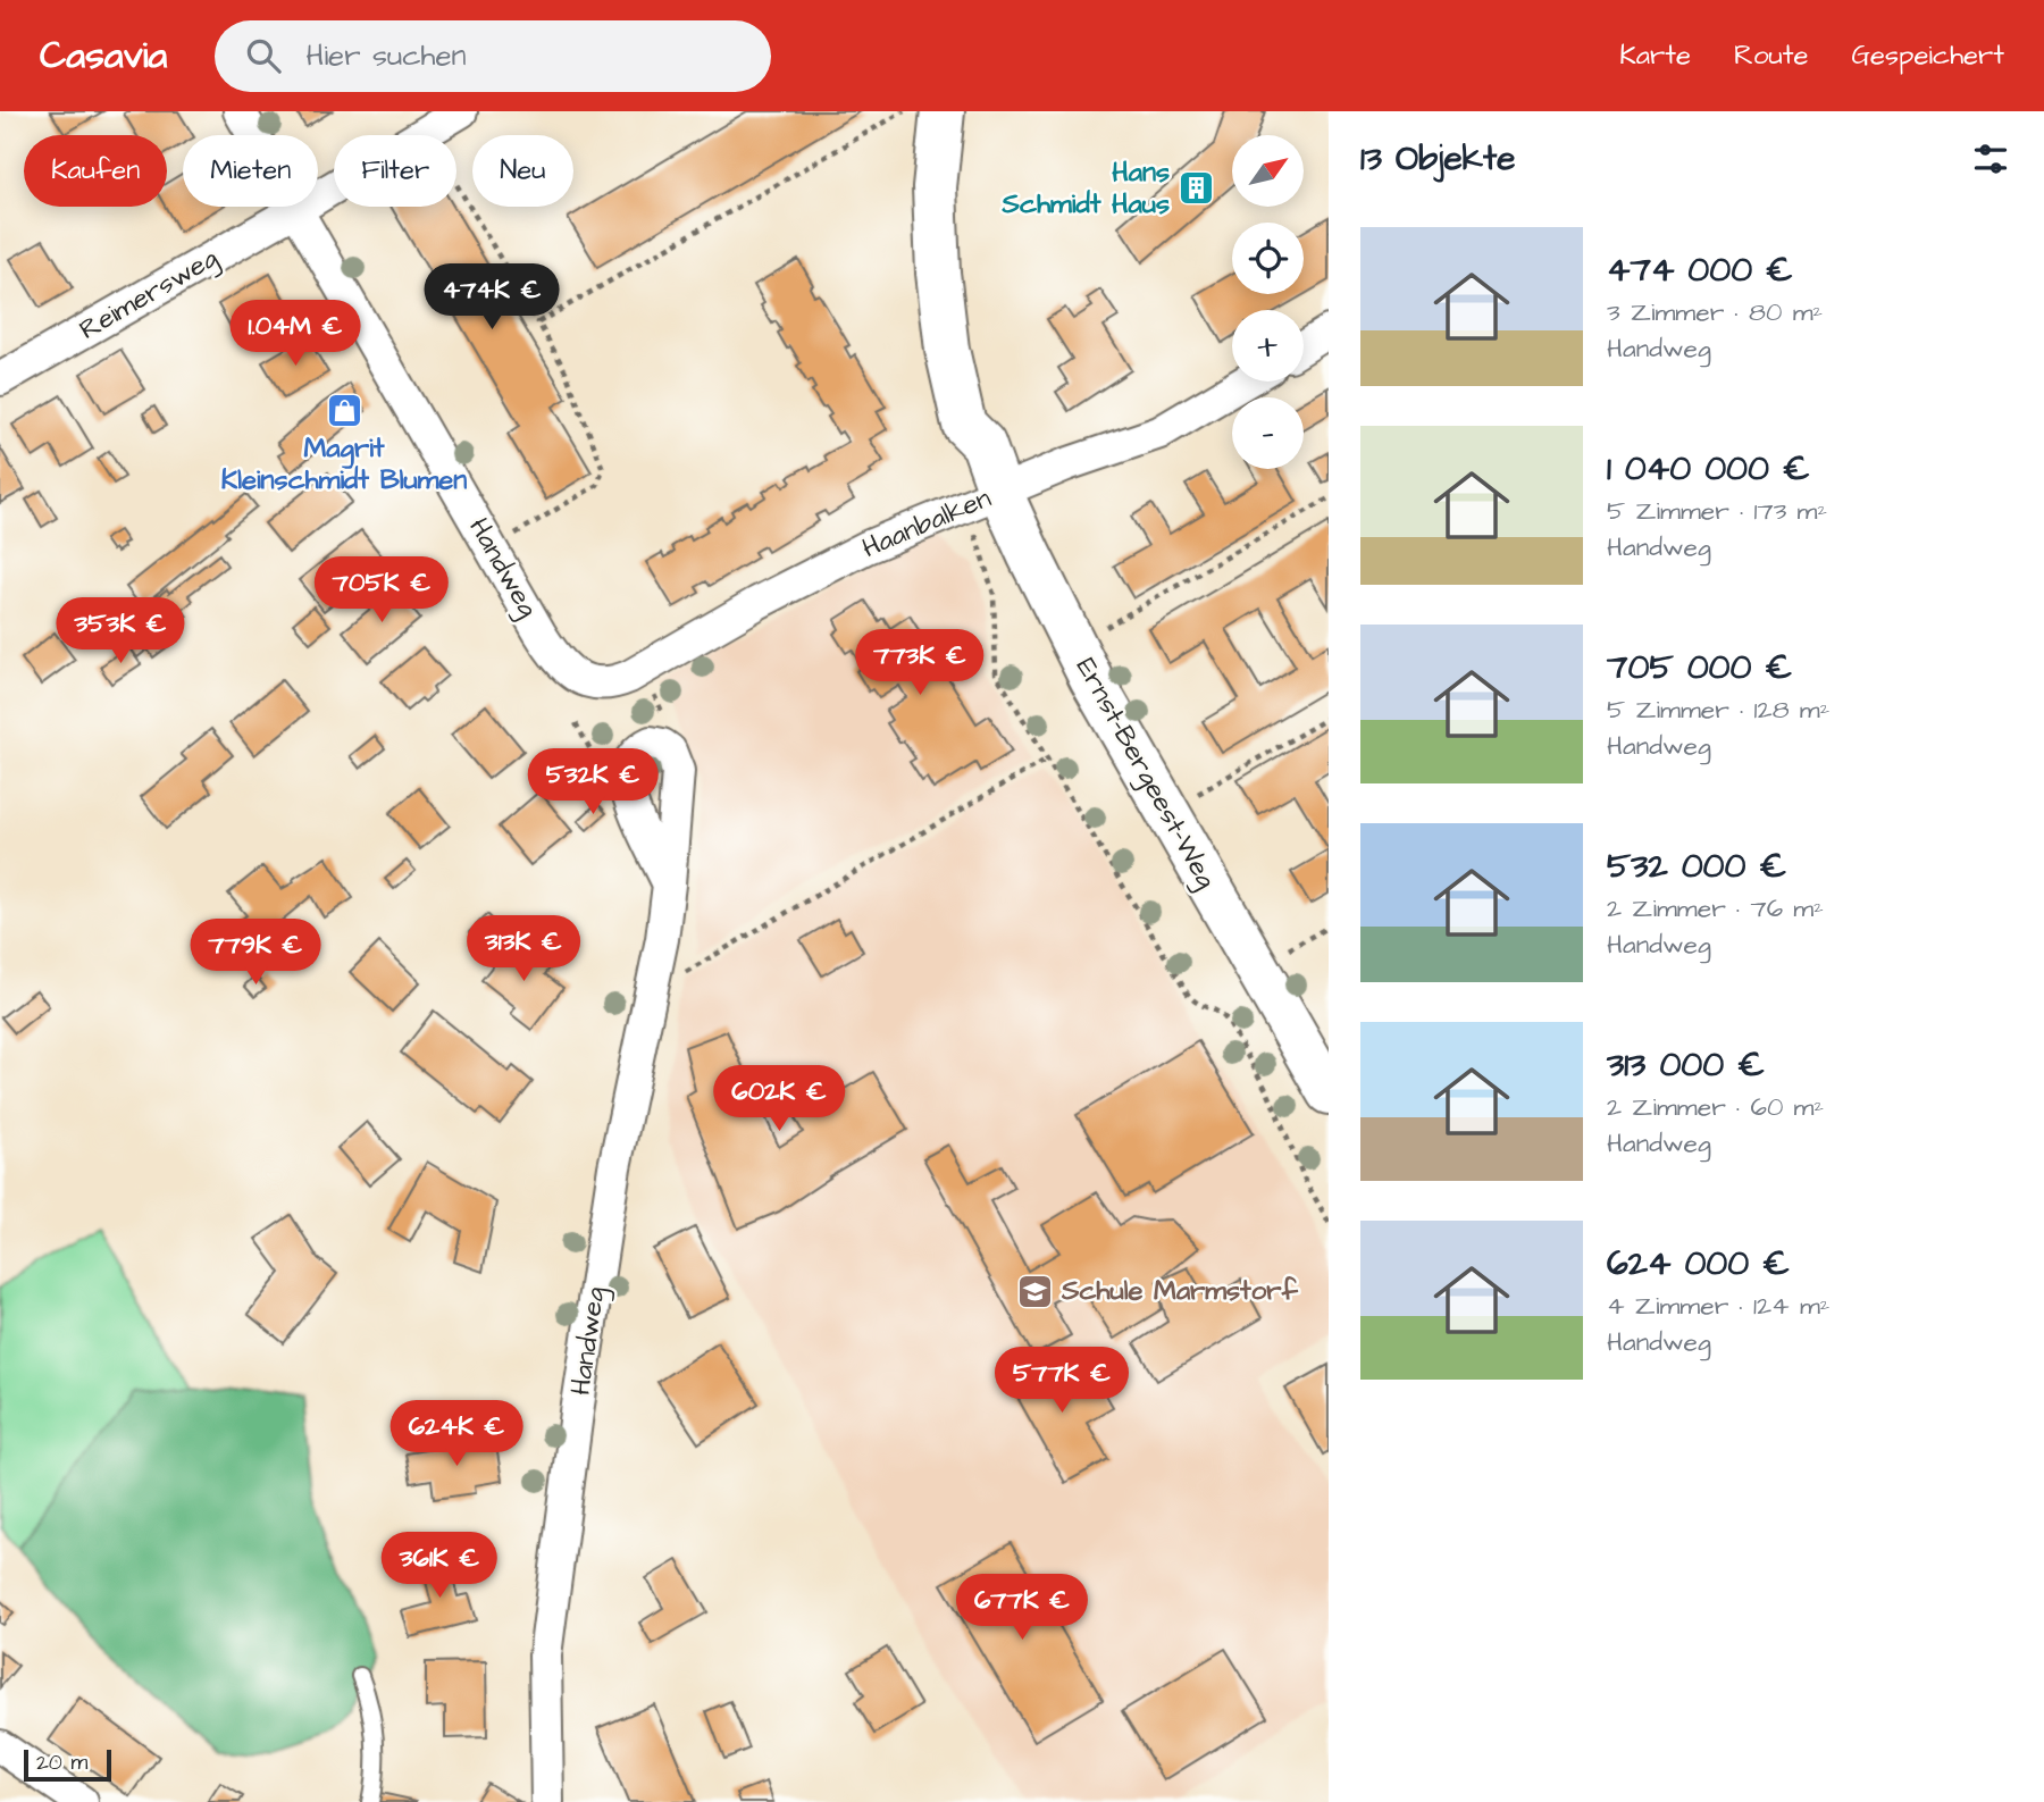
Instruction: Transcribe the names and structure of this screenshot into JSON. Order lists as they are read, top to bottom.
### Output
{
  "streets": {
    "street": [
      "Reimersweg",
      "Haanbalken",
      "Handweg",
      "Ernst-Bergeest-Weg"
    ]
  },
  "crossings": [
    ["Reimersweg", "Handweg"],
    ["Haanbalken", "Handweg"],
    ["Haanbalken", "Ernst-Bergeest-Weg"]
  ],
  "places": {
    "building": ["Hans Schmidt Haus"],
    "shop": ["Magrit Kleinschmidt Blumen"],
    "school or university": ["Schule Marmstorf"]
  },
  "scale_bar": "20 m",
  "north": "top right",
  "page": {
    "header": "Casavia",
    "search": "Hier suchen",
    "nav": ["Karte", "Route", "Gespeichert"],
    "heading": "13 Objekte",
    "map_buttons": ["+", "−"],
    "chip": [
      "Kaufen",
      "Mieten",
      "Filter",
      "Neu"
    ],
    "list": [
      {
        "name": "474 000 €",
        "note": "3 Zimmer · 80 m² · Handweg"
      },
      {
        "name": "1 040 000 €",
        "note": "5 Zimmer · 173 m² · Handweg"
      },
      {
        "name": "705 000 €",
        "note": "5 Zimmer · 128 m² · Handweg"
      },
      {
        "name": "532 000 €",
        "note": "2 Zimmer · 76 m² · Handweg"
      },
      {
        "name": "313 000 €",
        "note": "2 Zimmer · 60 m² · Handweg"
      },
      {
        "name": "624 000 €",
        "note": "4 Zimmer · 124 m² · Handweg"
      }
    ],
    "price": [
      "474K €",
      "1.04M €",
      "705K €",
      "353K €",
      "773K €",
      "532K €",
      "313K €",
      "779K €",
      "602K €",
      "577K €",
      "624K €",
      "361K €",
      "677K €"
    ],
    "scale": "20 m"
  }
}
